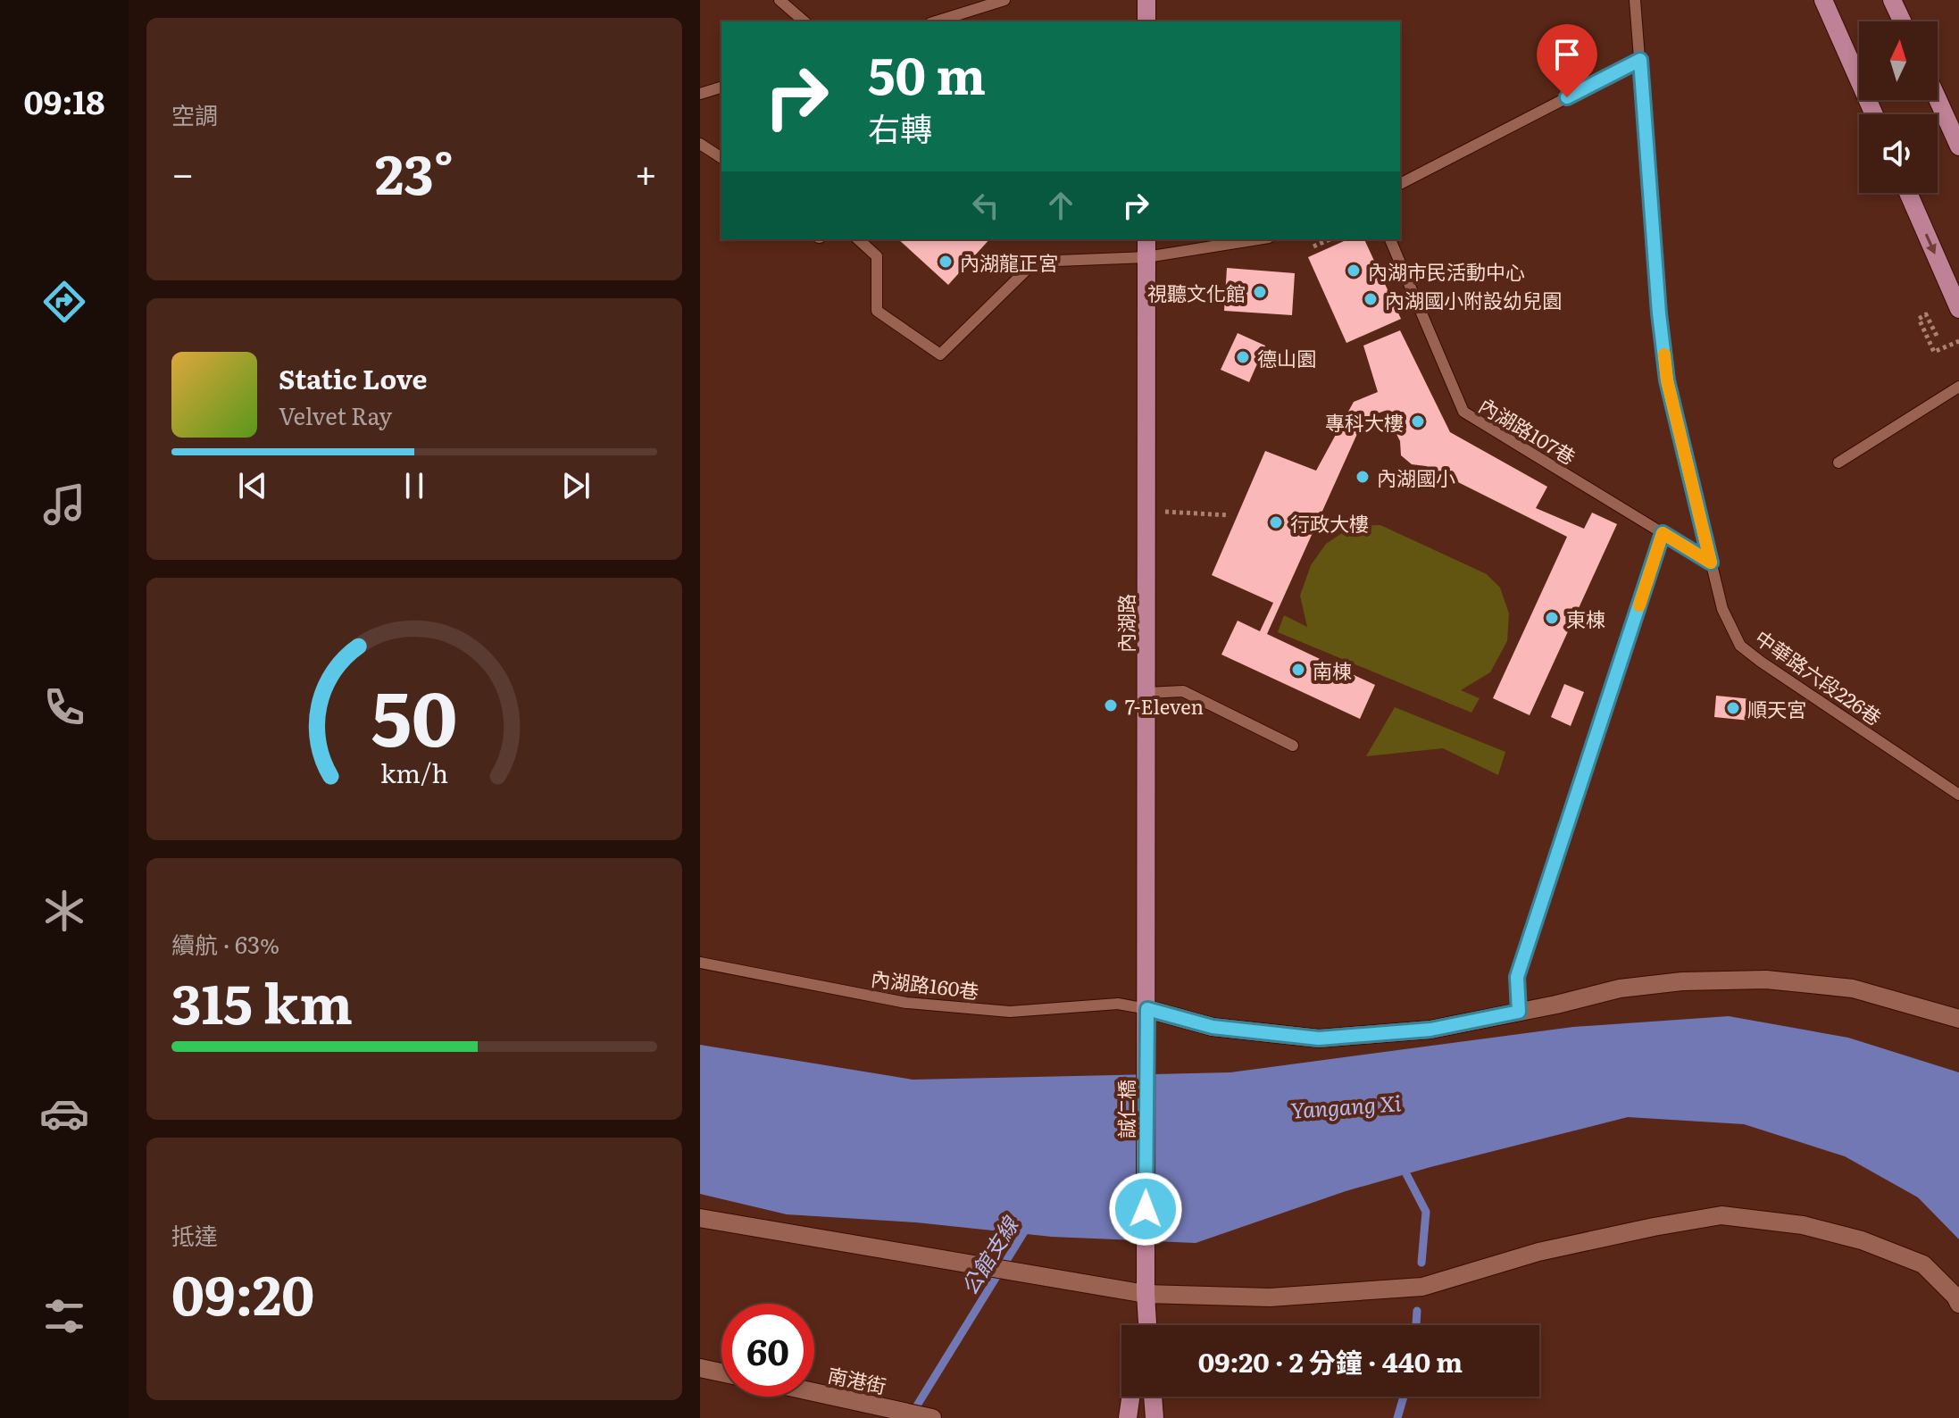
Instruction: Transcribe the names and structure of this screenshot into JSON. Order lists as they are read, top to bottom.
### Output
{
  "streets": {
    "main road": ["內湖路", "誠仁橋"],
    "street": ["南港街"],
    "lane": ["內湖路107巷", "中華路六段226巷", "內湖路160巷"]
  },
  "crossings": [
    ["內湖路107巷", "中華路六段226巷"],
    ["內湖路", "內湖路160巷"],
    ["內湖路", "誠仁橋"],
    ["內湖路160巷", "誠仁橋"]
  ],
  "water": ["Yangang Xi", "公館支線"],
  "places": [
    "內湖龍正宮",
    "內湖市民活動中心",
    "視聽文化館",
    "內湖國小附設幼兒園",
    "德山園",
    "專科大樓",
    "內湖國小",
    "行政大樓",
    "東棟",
    "南棟",
    "7-Eleven",
    "順天宮"
  ],
  "north": "top",
  "page": {
    "tabs": "09:18",
    "tile": [
      "空調",
      ["續航 · 63%", "315 km"],
      ["抵達", "09:20"]
    ],
    "turn": ["50 m", "右轉"],
    "heat": ["−", "23°", "+"],
    "song": ["Static Love", "Velvet Ray"],
    "limit": "60",
    "trip": "09:20 · 2 分鐘 · 440 m",
    "gauge": ["50", "km/h"]
  }
}
